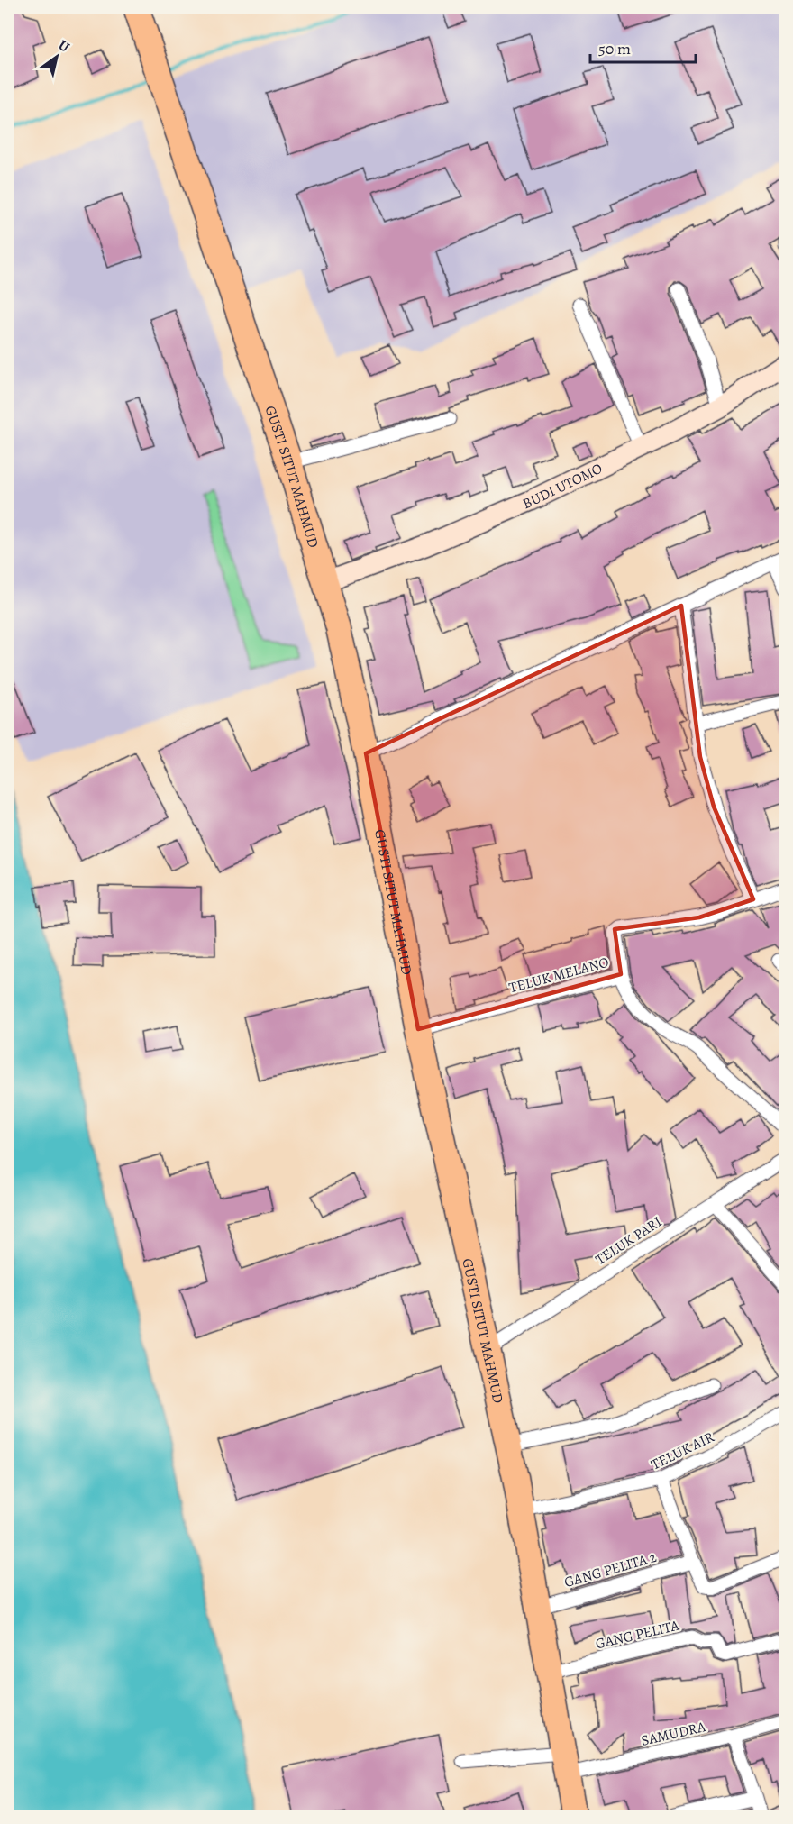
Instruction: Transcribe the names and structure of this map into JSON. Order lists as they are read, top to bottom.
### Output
{
  "streets": {
    "highway": ["GUSTI SITUT MAHMUD"],
    "street": [
      "BUDI UTOMO",
      "TELUK MELANO",
      "TELUK PARI",
      "TELUK AIR",
      "GANG PELITA 2",
      "GANG PELITA",
      "SAMUDRA"
    ]
  },
  "crossings": [
    ["GUSTI SITUT MAHMUD", "BUDI UTOMO"],
    ["GUSTI SITUT MAHMUD", "TELUK MELANO"],
    ["GUSTI SITUT MAHMUD", "TELUK PARI"],
    ["GUSTI SITUT MAHMUD", "TELUK AIR"],
    ["GUSTI SITUT MAHMUD", "GANG PELITA 2"],
    ["GUSTI SITUT MAHMUD", "GANG PELITA"],
    ["GUSTI SITUT MAHMUD", "SAMUDRA"]
  ],
  "scale_bar": "50 m",
  "north": "top right"
}
